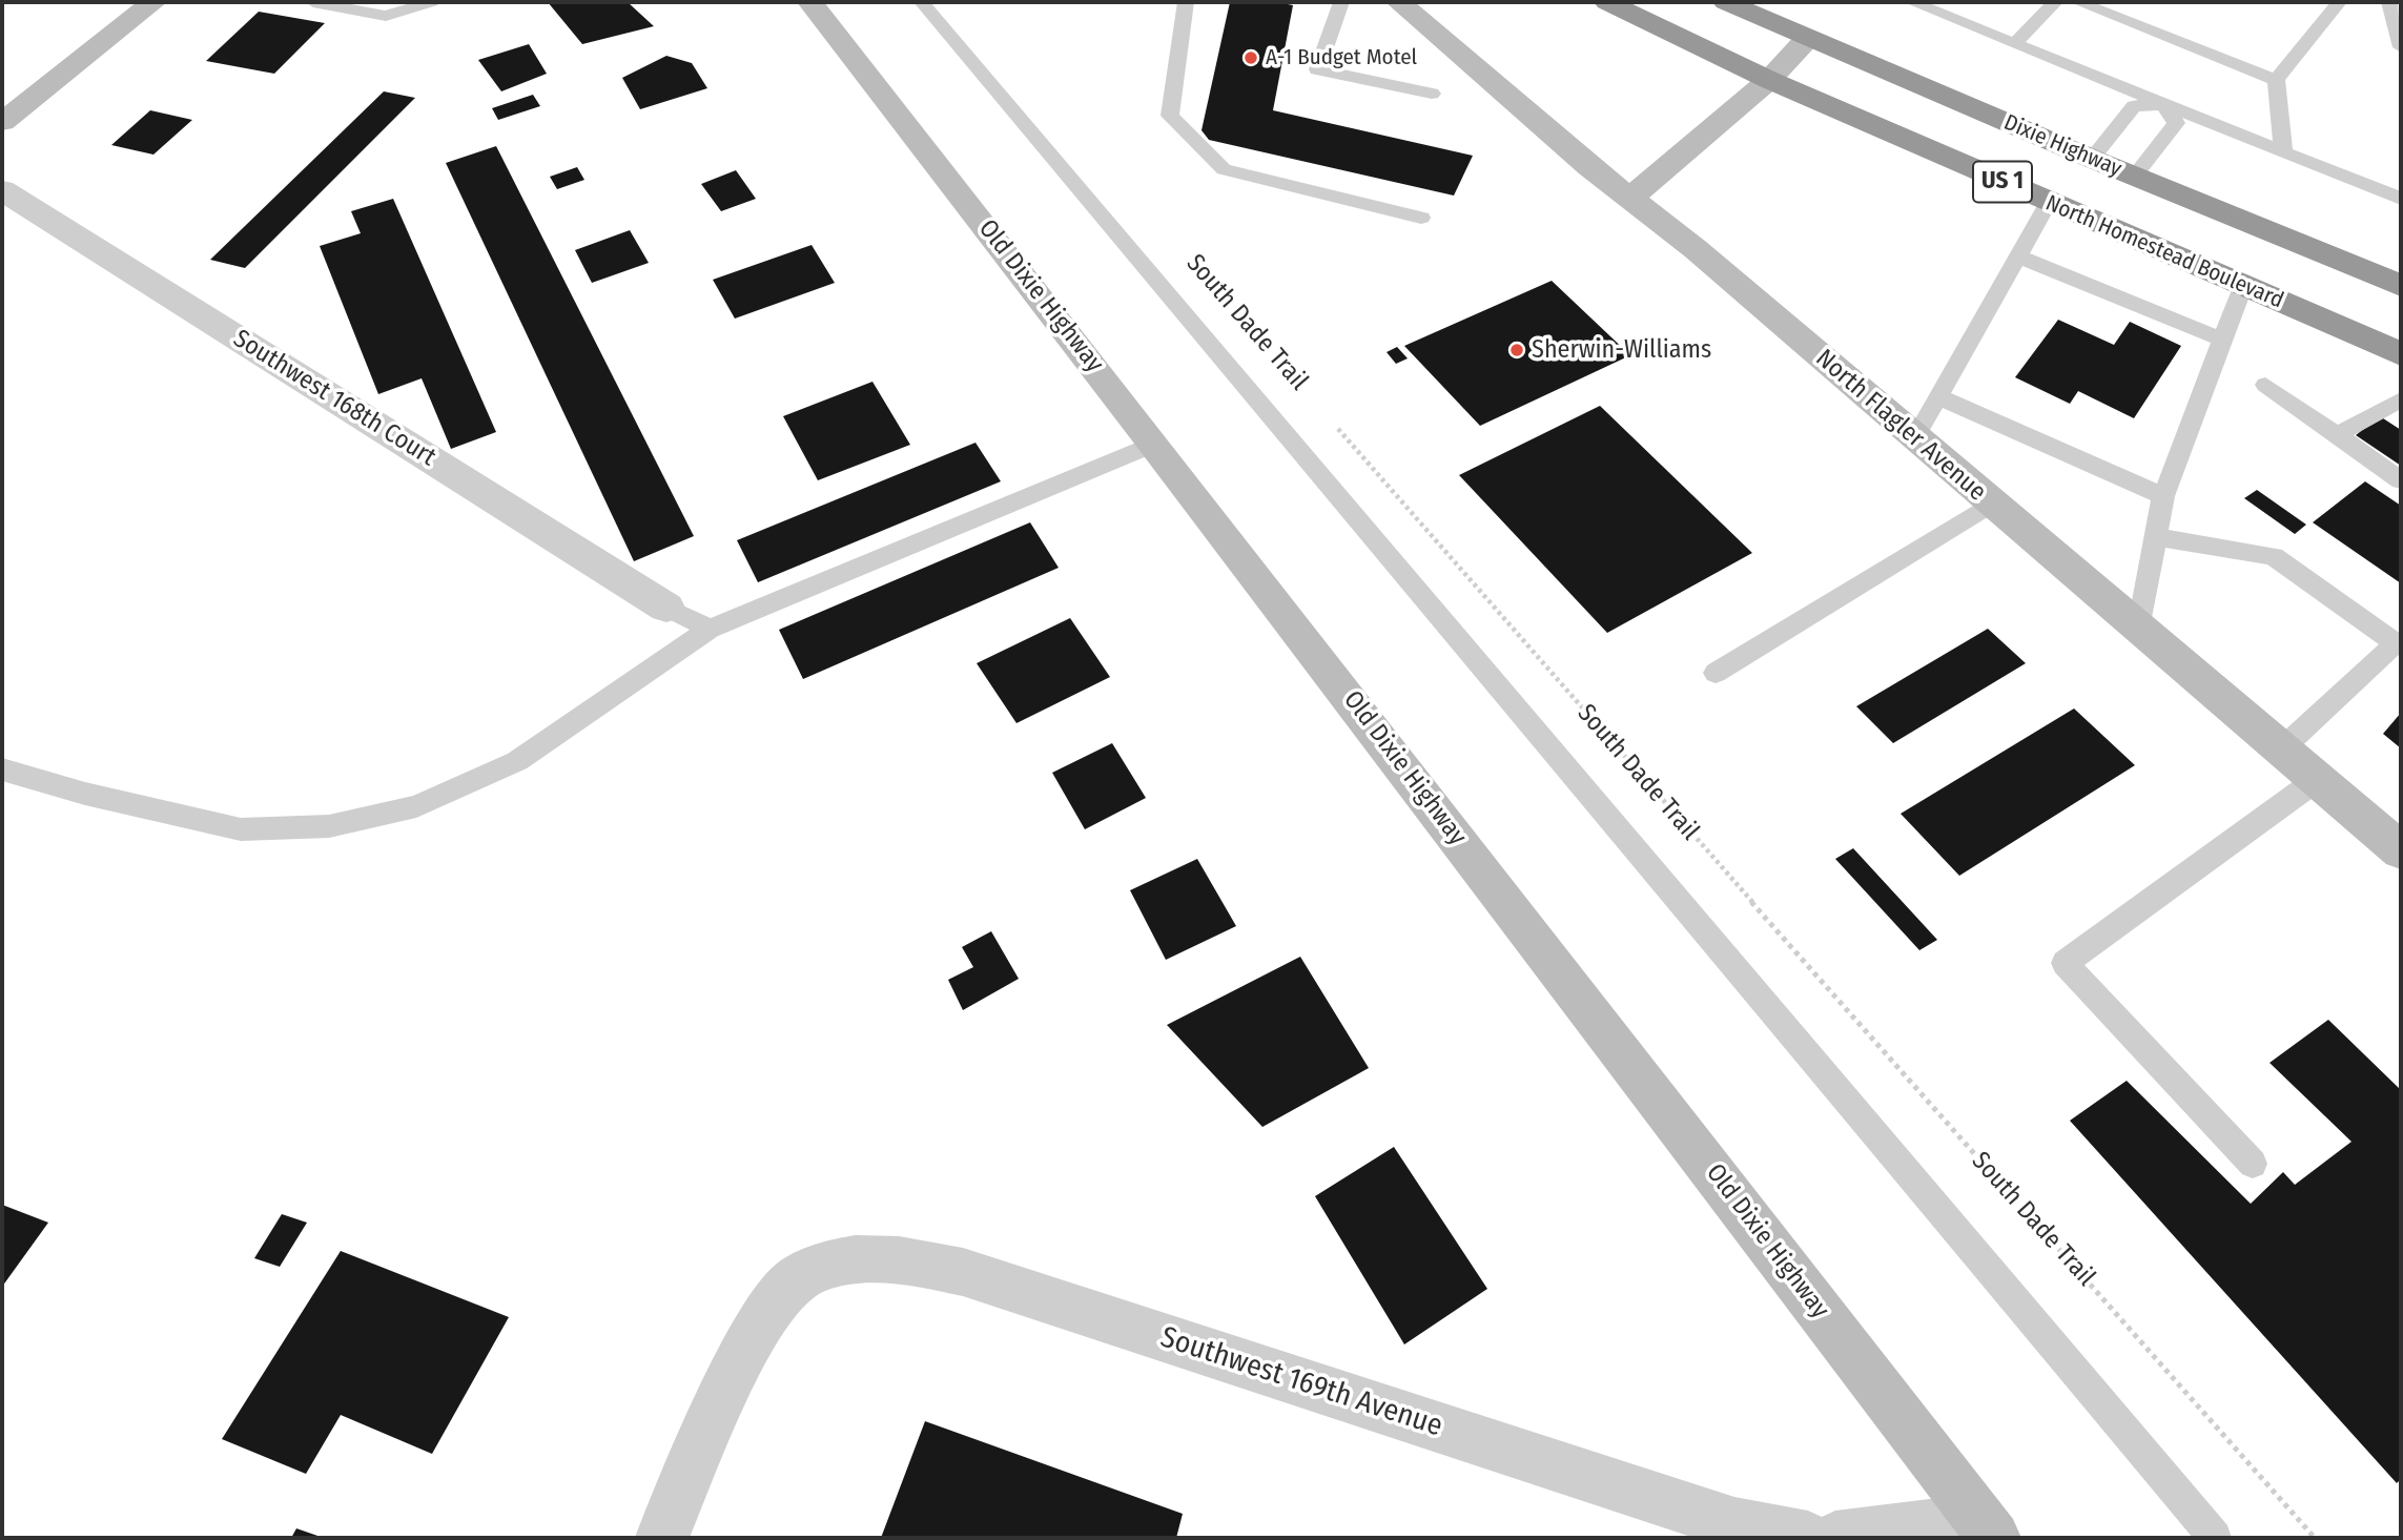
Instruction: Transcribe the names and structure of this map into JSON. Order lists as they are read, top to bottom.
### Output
{
  "streets": {
    "highway": ["Dixie Highway", "US 1", "North Homestead Boulevard"],
    "street": [
      "Old Dixie Highway",
      "Southwest 168th Court",
      "North Flagler Avenue",
      "Southwest 169th Avenue"
    ],
    "path": ["South Dade Trail"]
  },
  "places": ["A-1 Budget Motel", "Sherwin-Williams"]
}
